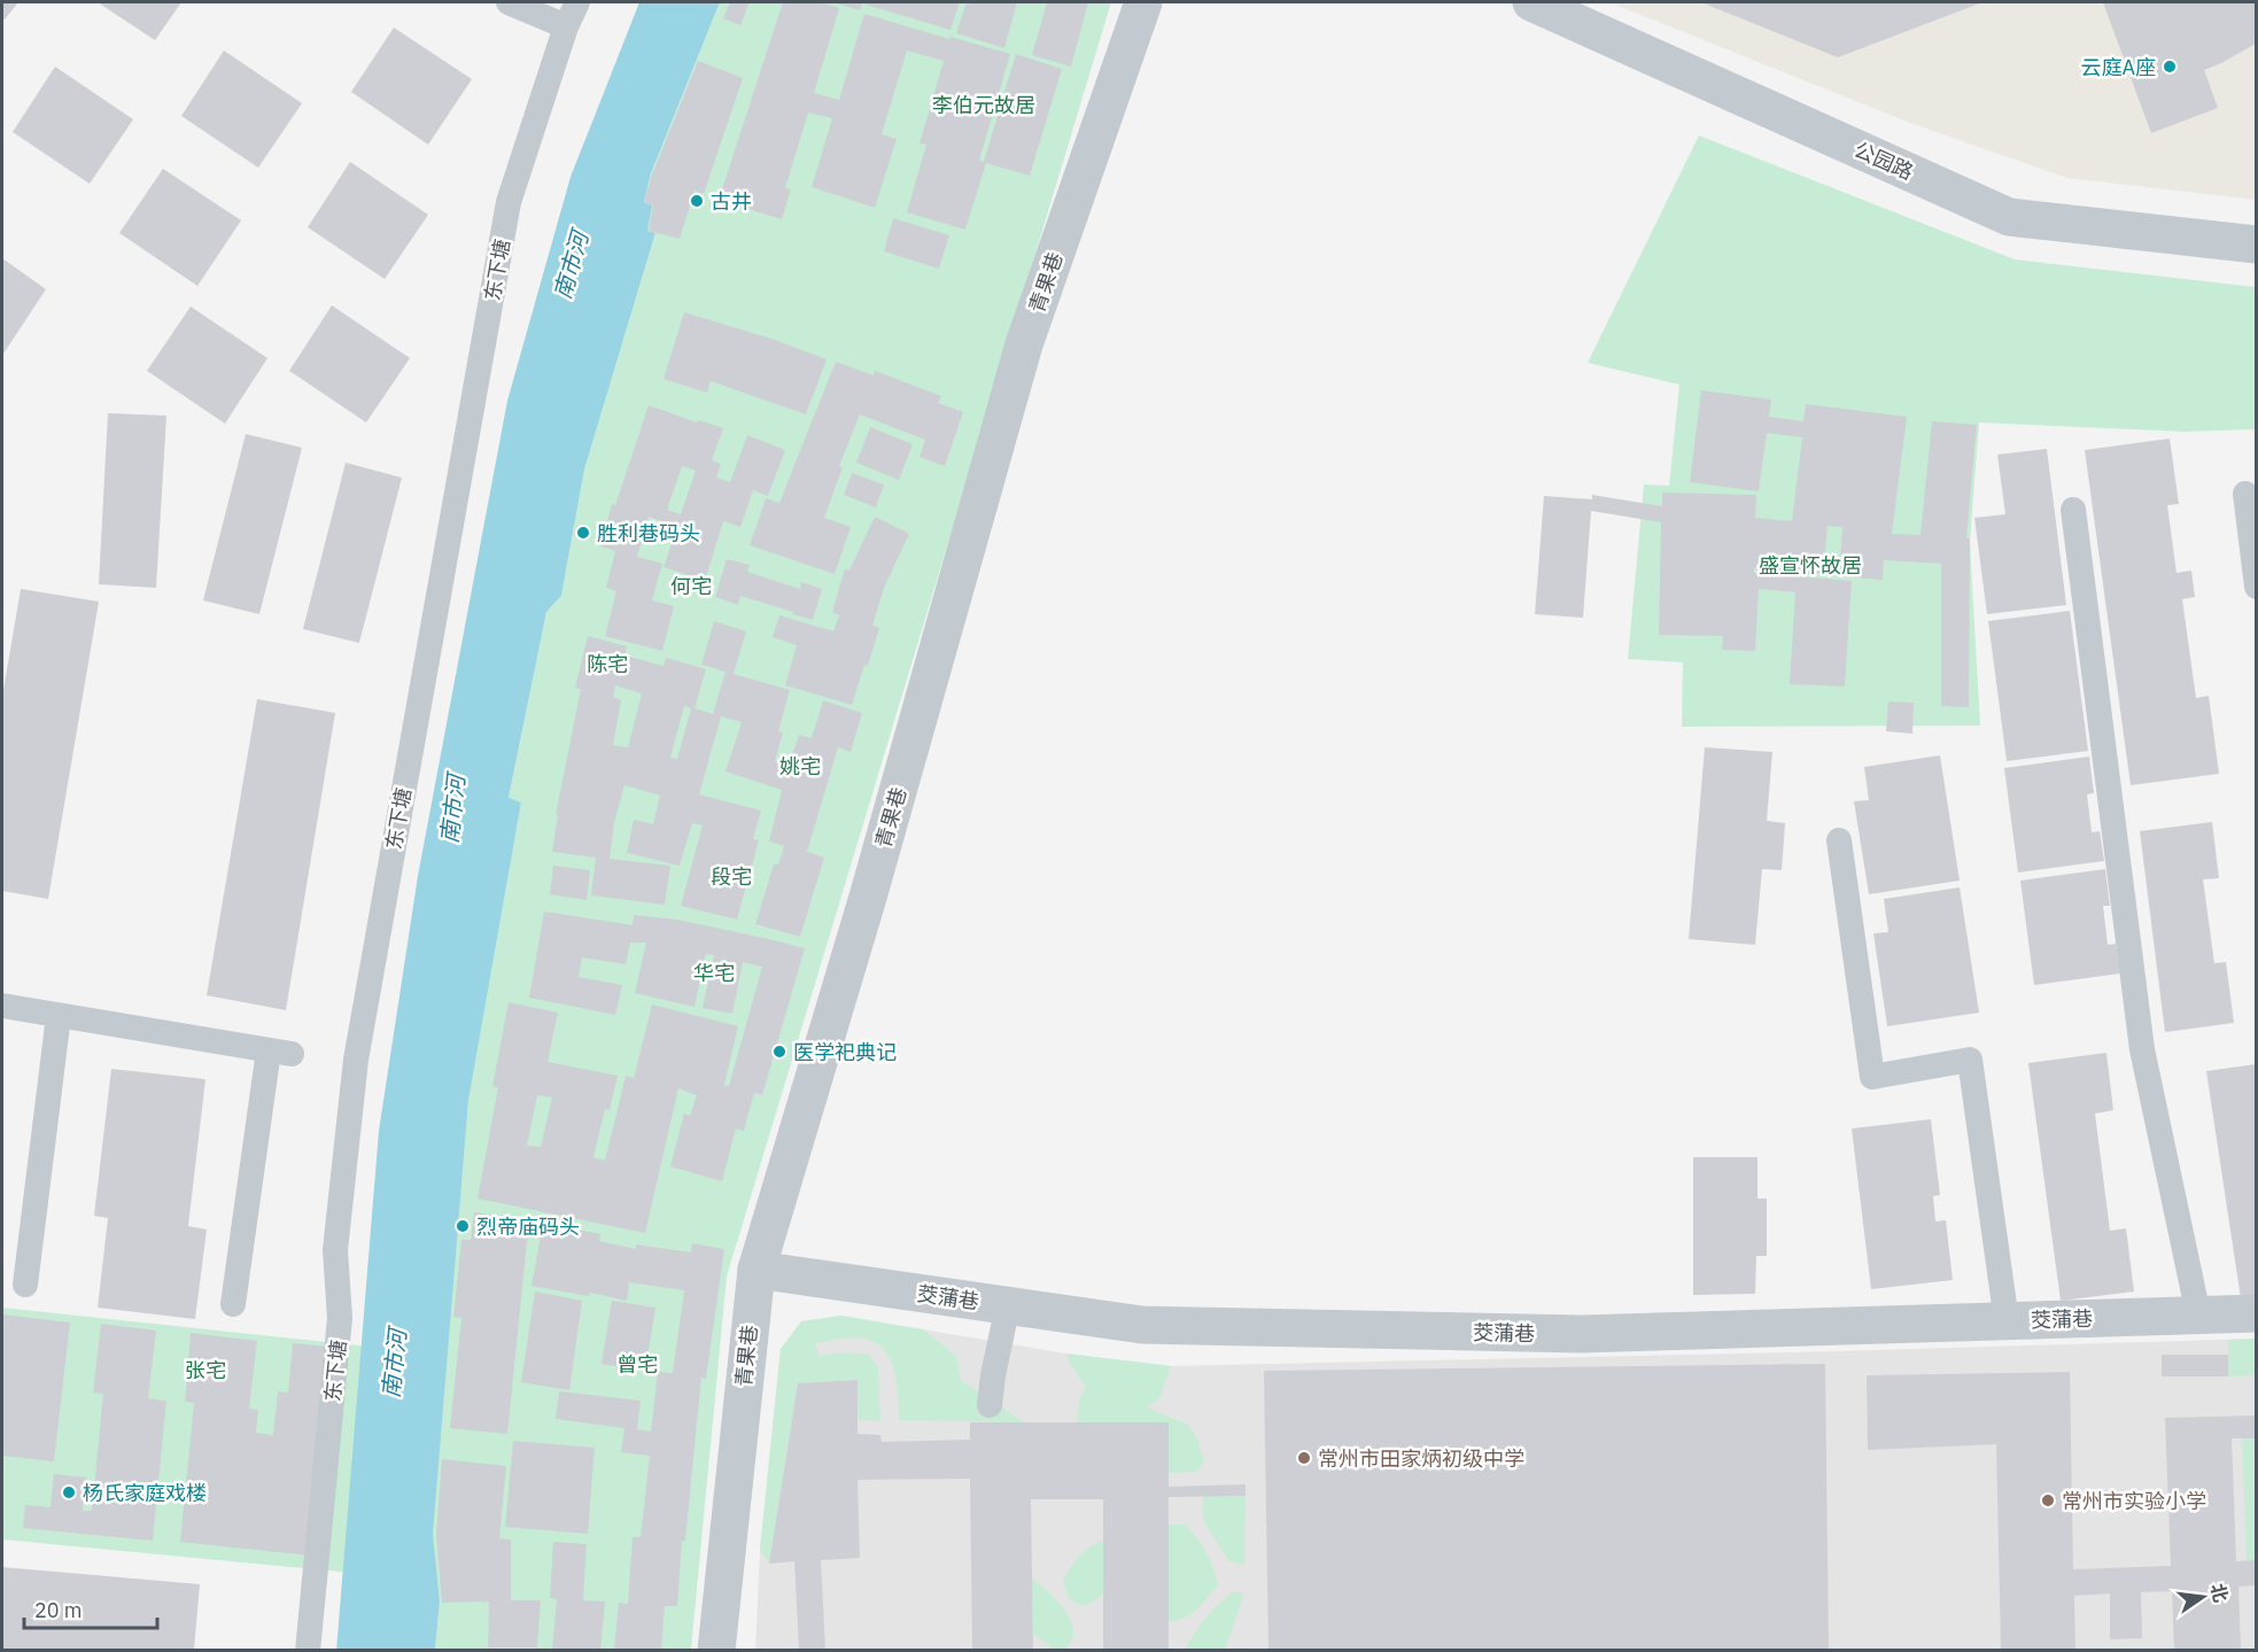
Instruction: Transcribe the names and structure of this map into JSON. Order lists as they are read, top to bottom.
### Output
{
  "streets": {
    "street": ["公园路", "青果巷", "茭蒲巷"],
    "lane": ["东下塘"]
  },
  "crossings": [
    ["青果巷", "茭蒲巷"]
  ],
  "water": ["南市河"],
  "parks": [
    "李伯元故居",
    "盛宣怀故居",
    "何宅",
    "陈宅",
    "姚宅",
    "段宅",
    "华宅",
    "曾宅",
    "张宅"
  ],
  "places": [
    "云庭A座",
    "古井",
    "胜利巷码头",
    "医学祀典记",
    "烈帝庙码头",
    "常州市田家炳初级中学",
    "杨氏家庭戏楼",
    "常州市实验小学"
  ],
  "scale_bar": "20 m",
  "north": "right"
}
